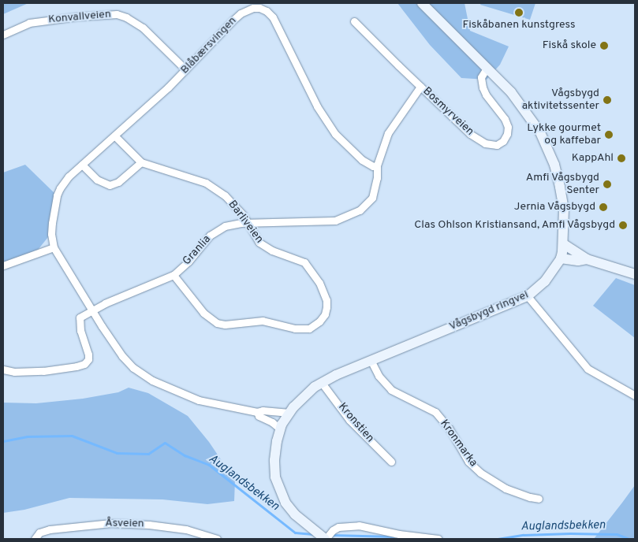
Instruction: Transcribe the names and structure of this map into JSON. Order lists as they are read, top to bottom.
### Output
{
  "streets": {
    "street": [
      "Konvallveien",
      "Blåbærsvingen",
      "Bosmyrveien",
      "Barliveien",
      "Granlia",
      "Vågsbygd ringvei",
      "Kronstien",
      "Kronmarka",
      "Åsveien"
    ]
  },
  "crossings": [
    ["Konvallveien", "Blåbærsvingen"],
    ["Blåbærsvingen", "Barliveien"],
    ["Blåbærsvingen", "Granlia"],
    ["Blåbærsvingen", "Vågsbygd ringvei"],
    ["Bosmyrveien", "Granlia"],
    ["Bosmyrveien", "Vågsbygd ringvei"],
    ["Barliveien", "Granlia"],
    ["Vågsbygd ringvei", "Kronstien"],
    ["Vågsbygd ringvei", "Kronmarka"]
  ],
  "water": ["Auglandsbekken"],
  "places": [
    "Fiskåbanen kunstgress",
    "Fiskå skole",
    "Vågsbygd aktivitetssenter",
    "Lykke gourmet og kaffebar",
    "KappAhl",
    "Amfi Vågsbygd Senter",
    "Jernia Vågsbygd",
    "Clas Ohlson Kristiansand, Amfi Vågsbygd"
  ]
}
